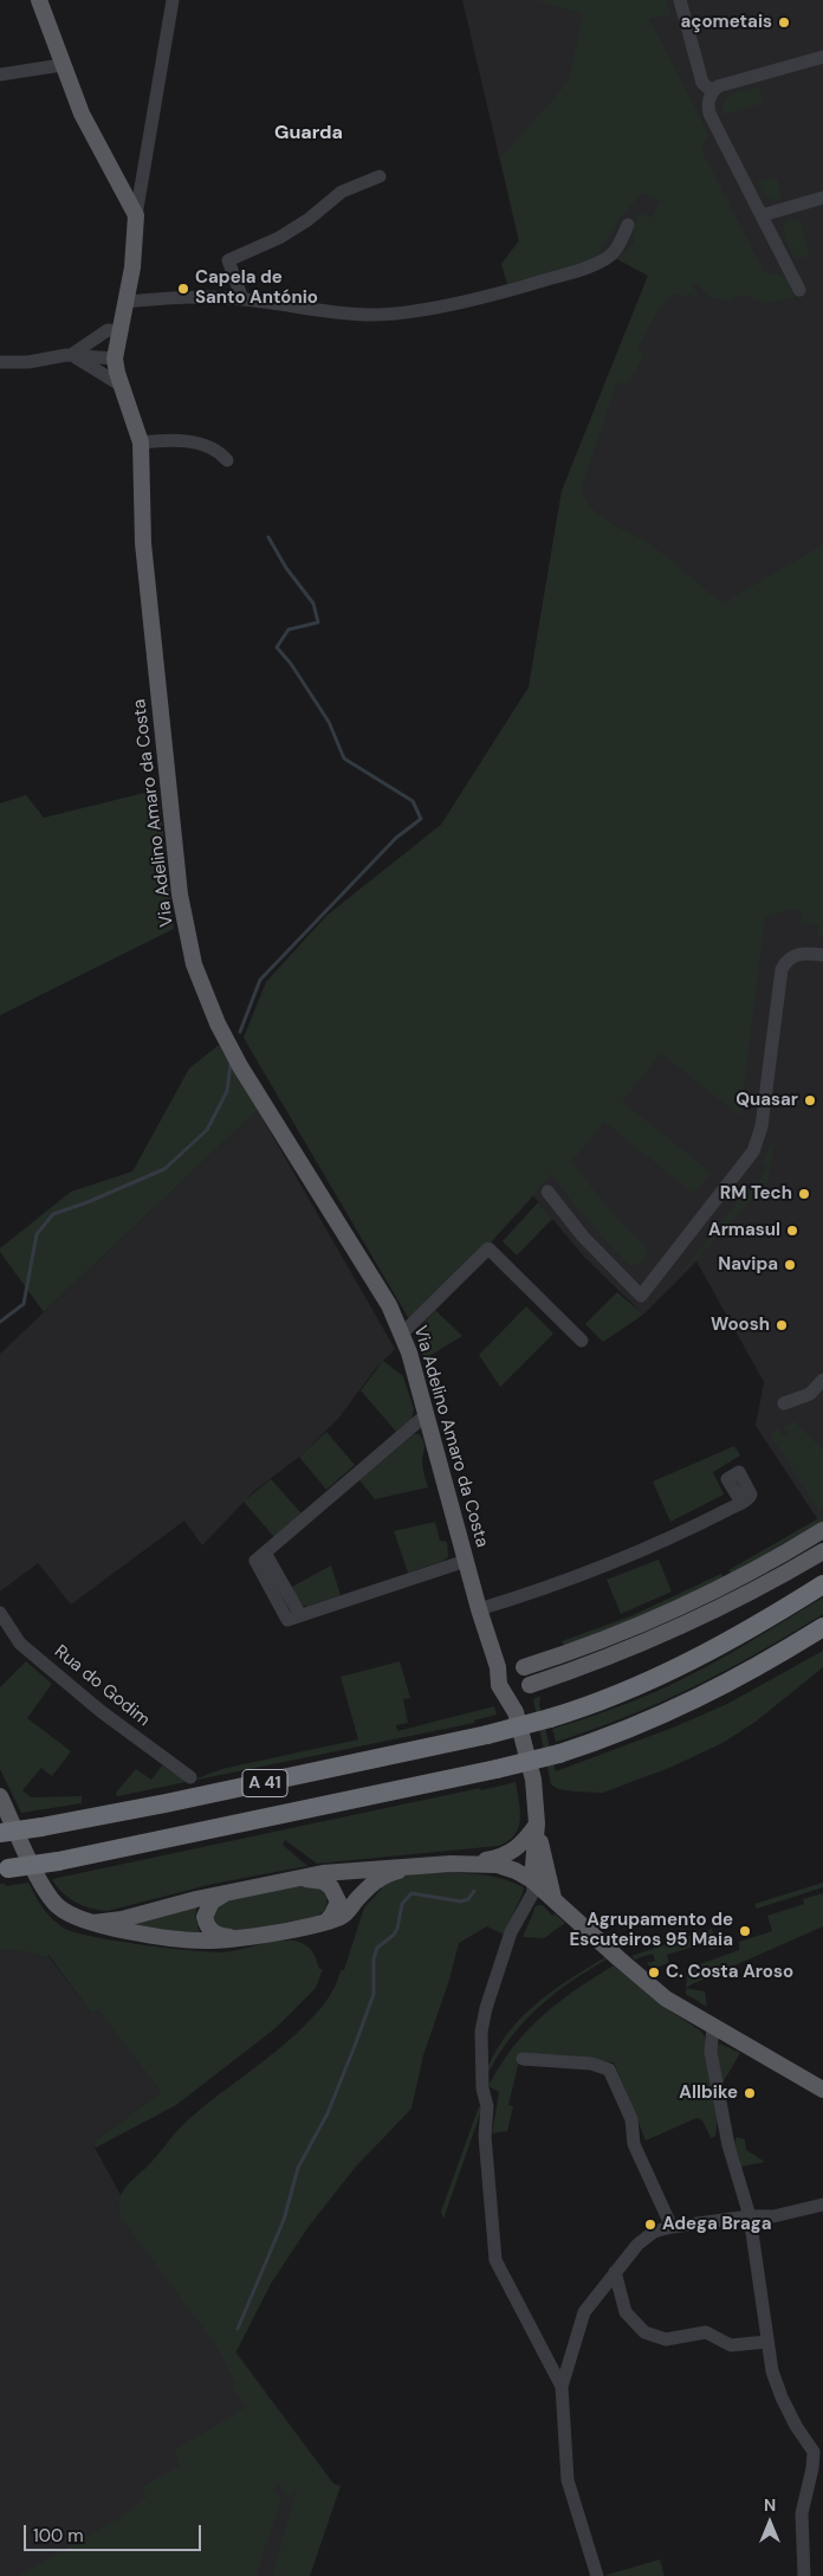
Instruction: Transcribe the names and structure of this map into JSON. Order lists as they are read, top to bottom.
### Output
{
  "streets": {
    "highway": ["A 41"],
    "main road": ["Via Adelino Amaro da Costa"],
    "street": ["Rua do Godim"]
  },
  "districts": ["Guarda"],
  "places": [
    "açometais",
    "Capela de Santo António",
    "Quasar",
    "RM Tech",
    "Armasul",
    "Navipa",
    "Woosh",
    "Agrupamento de Escuteiros 95 Maia",
    "C. Costa Aroso",
    "Allbike",
    "Adega Braga"
  ],
  "scale_bar": "100 m",
  "north": "top"
}
